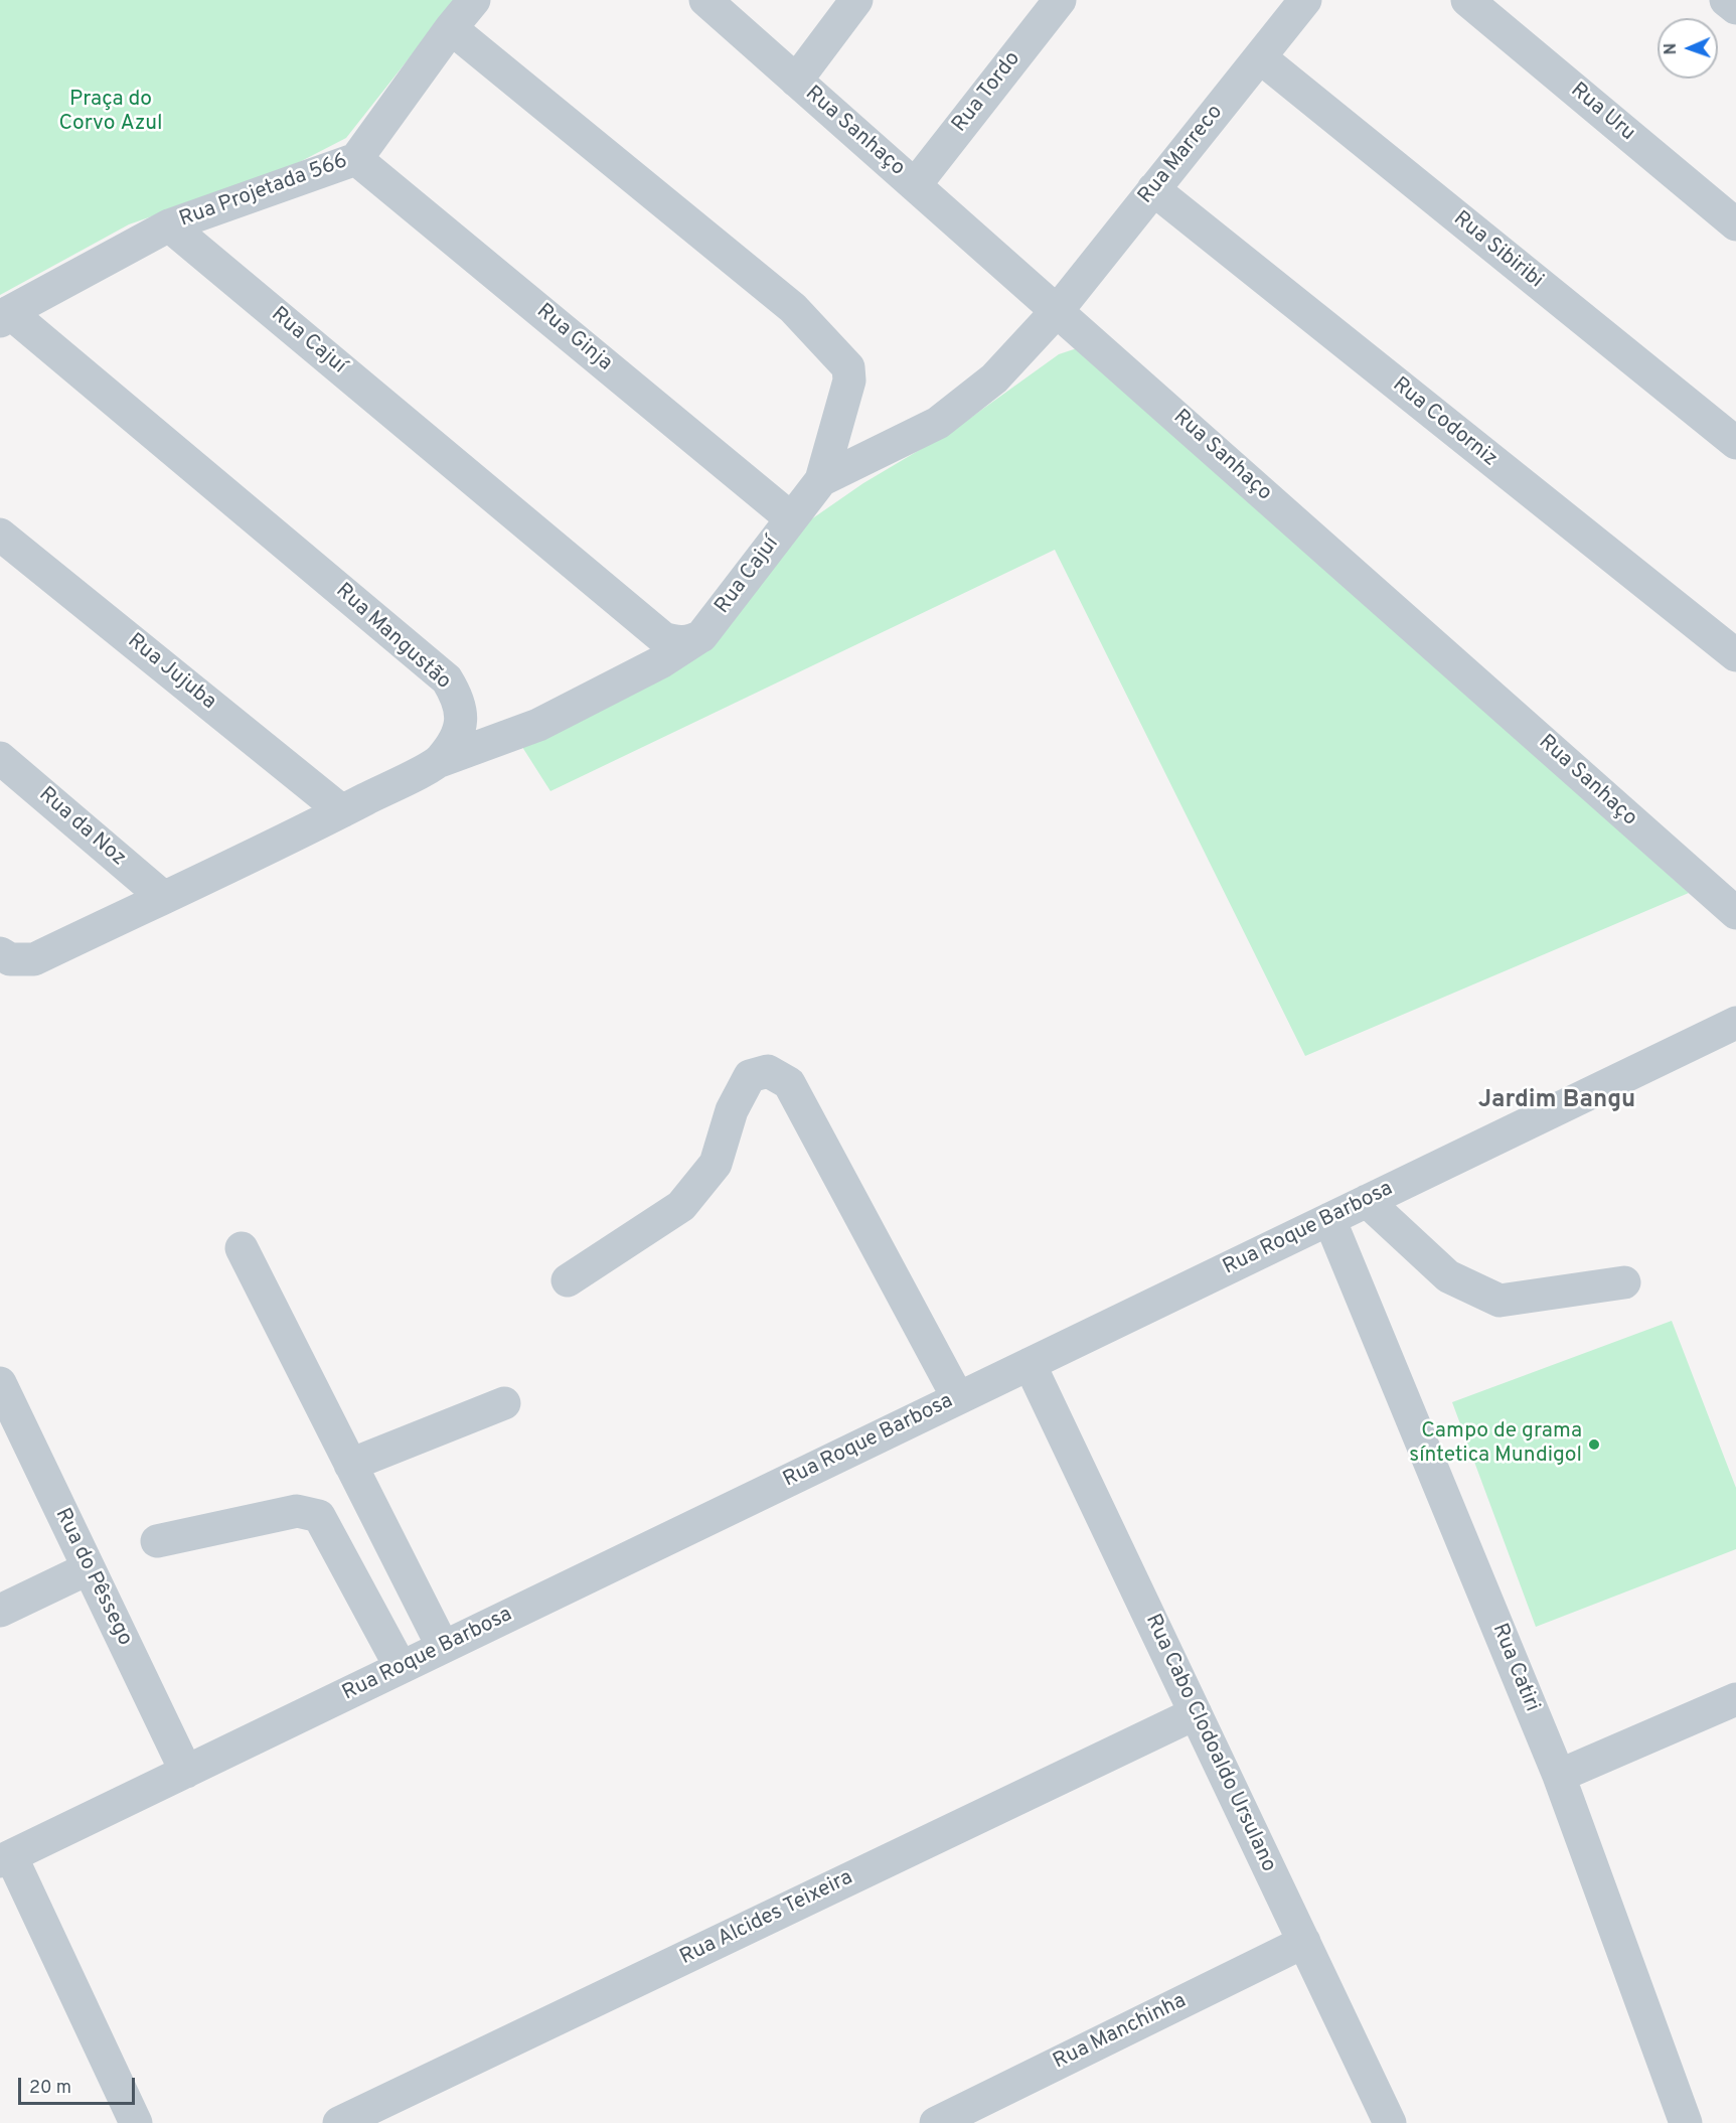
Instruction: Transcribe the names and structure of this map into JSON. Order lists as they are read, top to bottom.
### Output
{
  "streets": {
    "street": [
      "Rua Tordo",
      "Rua Uru",
      "Rua Sanhaço",
      "Rua Marreco",
      "Rua Projetada 566",
      "Rua Sibiribi",
      "Rua Ginja",
      "Rua Cajuí",
      "Rua Codorniz",
      "Rua Mangustão",
      "Rua Jujuba",
      "Rua da Noz",
      "Rua Roque Barbosa",
      "Rua do Pêssego",
      "Rua Catiri",
      "Rua Cabo Clodoaldo Ursulano",
      "Rua Alcides Teixeira",
      "Rua Manchinha"
    ]
  },
  "crossings": [
    ["Rua Tordo", "Rua Sanhaço"],
    ["Rua Sanhaço", "Rua Marreco"],
    ["Rua Marreco", "Rua Sibiribi"],
    ["Rua Marreco", "Rua Cajuí"],
    ["Rua Marreco", "Rua Codorniz"],
    ["Rua Projetada 566", "Rua Ginja"],
    ["Rua Projetada 566", "Rua Cajuí"],
    ["Rua Projetada 566", "Rua Mangustão"],
    ["Rua Ginja", "Rua Cajuí"],
    ["Rua Mangustão", "Rua Jujuba"],
    ["Rua Mangustão", "Rua da Noz"],
    ["Rua Roque Barbosa", "Rua do Pêssego"],
    ["Rua Roque Barbosa", "Rua Catiri"],
    ["Rua Roque Barbosa", "Rua Cabo Clodoaldo Ursulano"],
    ["Rua Cabo Clodoaldo Ursulano", "Rua Alcides Teixeira"],
    ["Rua Cabo Clodoaldo Ursulano", "Rua Manchinha"]
  ],
  "districts": ["Jardim Bangu"],
  "parks": ["Praça do Corvo Azul"],
  "places": ["Campo de grama síntetica Mundigol"],
  "scale_bar": "20 m",
  "north": "left"
}
